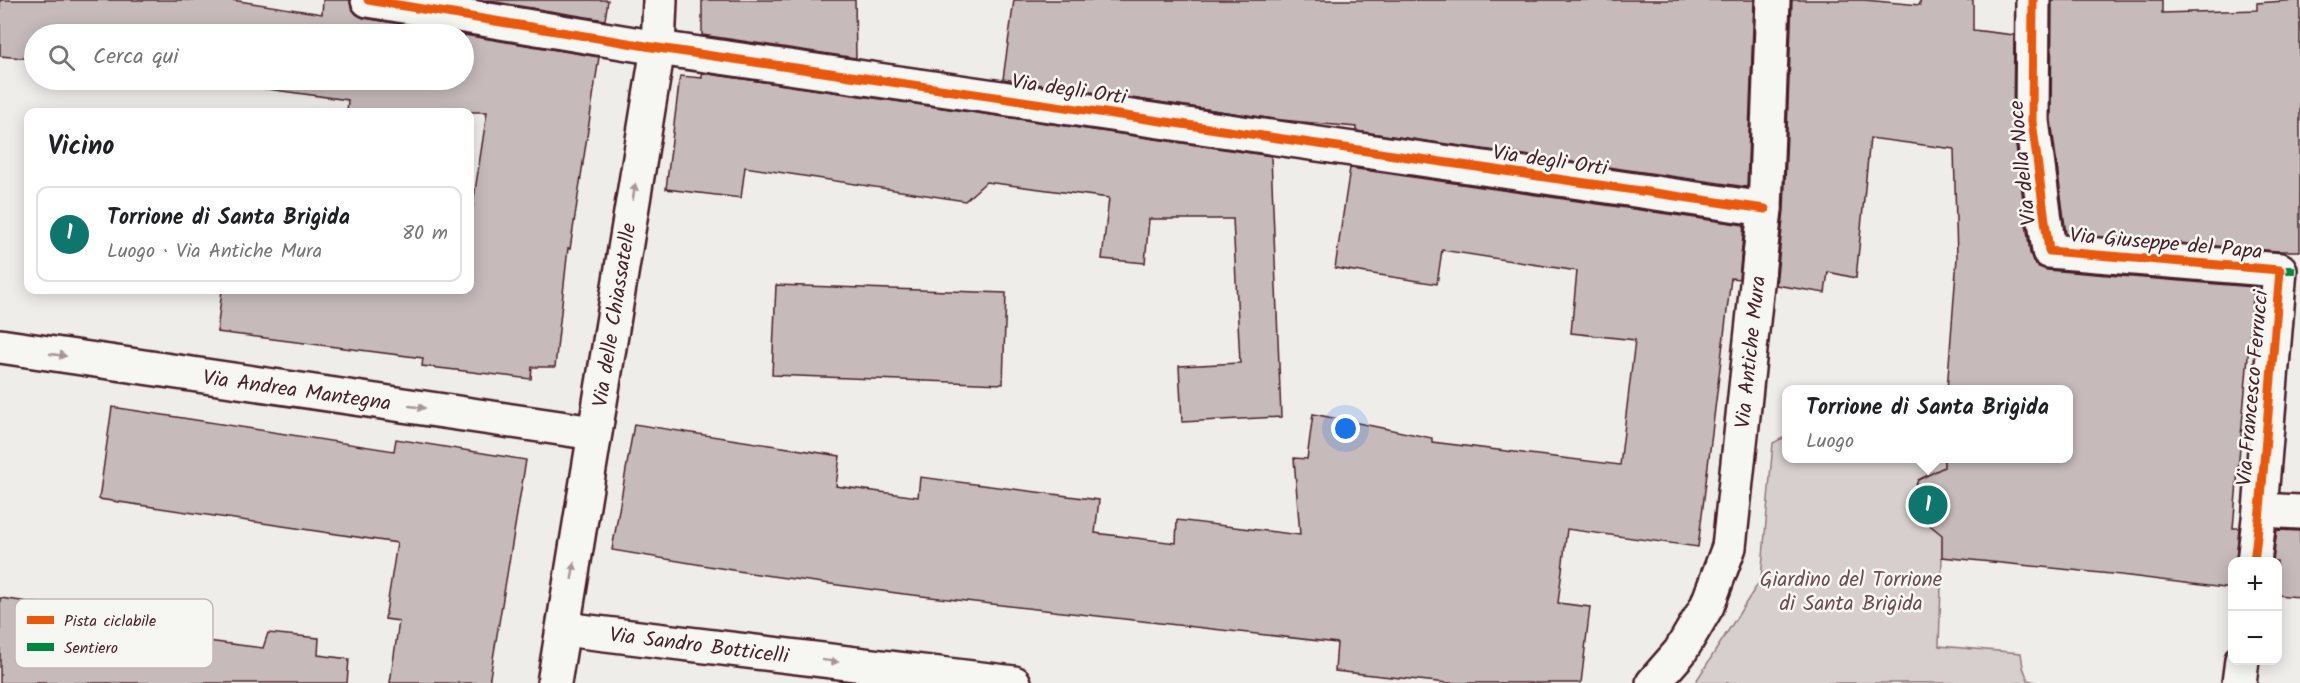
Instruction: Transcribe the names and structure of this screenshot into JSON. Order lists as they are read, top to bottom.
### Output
{
  "streets": {
    "street": [
      "Via degli Orti",
      "Via della Noce",
      "Via Giuseppe del Papa",
      "Via delle Chiassatelle",
      "Via Antiche Mura",
      "Via Francesco Ferrucci",
      "Via Andrea Mantegna",
      "Via Sandro Botticelli"
    ]
  },
  "crossings": [
    ["Via degli Orti", "Via delle Chiassatelle"],
    ["Via degli Orti", "Via Antiche Mura"],
    ["Via della Noce", "Via Giuseppe del Papa"],
    ["Via Giuseppe del Papa", "Via Francesco Ferrucci"],
    ["Via delle Chiassatelle", "Via Andrea Mantegna"],
    ["Via delle Chiassatelle", "Via Sandro Botticelli"]
  ],
  "one_way": ["Via delle Chiassatelle", "Via Andrea Mantegna", "Via Sandro Botticelli"],
  "parks": ["Giardino del Torrione di Santa Brigida"],
  "legend": ["Pista ciclabile", "Sentiero"],
  "page": {
    "search": "Cerca qui",
    "heading": "Vicino",
    "list": [
      {
        "mark": "1",
        "name": "Torrione di Santa Brigida",
        "note": "Luogo · Via Antiche Mura",
        "value": "80 m"
      }
    ],
    "popup": ["Torrione di Santa Brigida", "Luogo"],
    "pins": "1",
    "map_buttons": ["+", "−"]
  }
}
